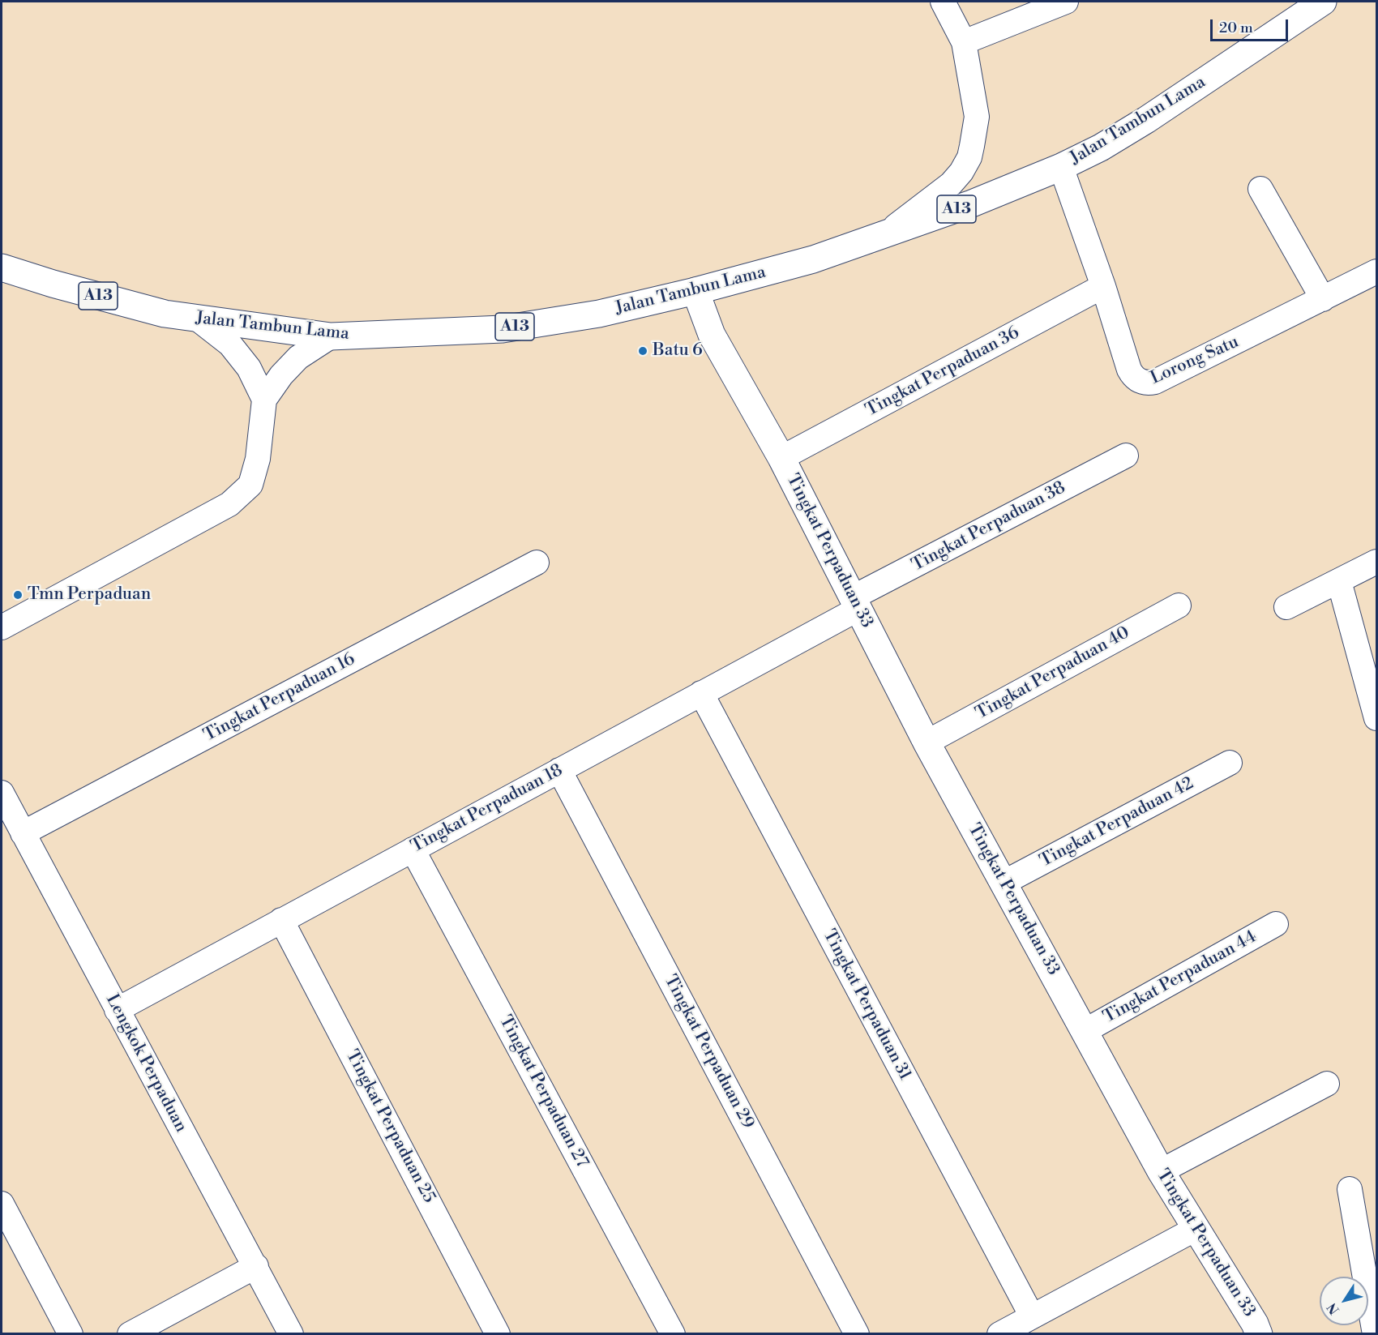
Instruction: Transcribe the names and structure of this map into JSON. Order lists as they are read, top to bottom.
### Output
{
  "streets": {
    "main road": ["Jalan Tambun Lama", "A13", "Tingkat Perpaduan 33"],
    "street": [
      "Lorong Satu",
      "Tingkat Perpaduan 36",
      "Tingkat Perpaduan 38",
      "Tingkat Perpaduan 40",
      "Tingkat Perpaduan 16",
      "Tingkat Perpaduan 18",
      "Tingkat Perpaduan 42",
      "Tingkat Perpaduan 44",
      "Tingkat Perpaduan 31",
      "Tingkat Perpaduan 29",
      "Lengkok Perpaduan",
      "Tingkat Perpaduan 27",
      "Tingkat Perpaduan 25"
    ]
  },
  "crossings": [
    ["Jalan Tambun Lama", "Lorong Satu"],
    ["Jalan Tambun Lama", "Tingkat Perpaduan 33"],
    ["Lorong Satu", "Tingkat Perpaduan 36"],
    ["Tingkat Perpaduan 36", "Tingkat Perpaduan 33"],
    ["Tingkat Perpaduan 38", "Tingkat Perpaduan 33"],
    ["Tingkat Perpaduan 38", "Tingkat Perpaduan 18"],
    ["Tingkat Perpaduan 33", "Tingkat Perpaduan 40"],
    ["Tingkat Perpaduan 33", "Tingkat Perpaduan 18"],
    ["Tingkat Perpaduan 33", "Tingkat Perpaduan 42"],
    ["Tingkat Perpaduan 33", "Tingkat Perpaduan 44"],
    ["Tingkat Perpaduan 16", "Lengkok Perpaduan"],
    ["Tingkat Perpaduan 18", "Tingkat Perpaduan 31"],
    ["Tingkat Perpaduan 18", "Tingkat Perpaduan 29"],
    ["Tingkat Perpaduan 18", "Lengkok Perpaduan"],
    ["Tingkat Perpaduan 18", "Tingkat Perpaduan 27"],
    ["Tingkat Perpaduan 18", "Tingkat Perpaduan 25"]
  ],
  "places": ["Batu 6", "Tmn Perpaduan"],
  "scale_bar": "20 m",
  "north": "bottom left"
}
